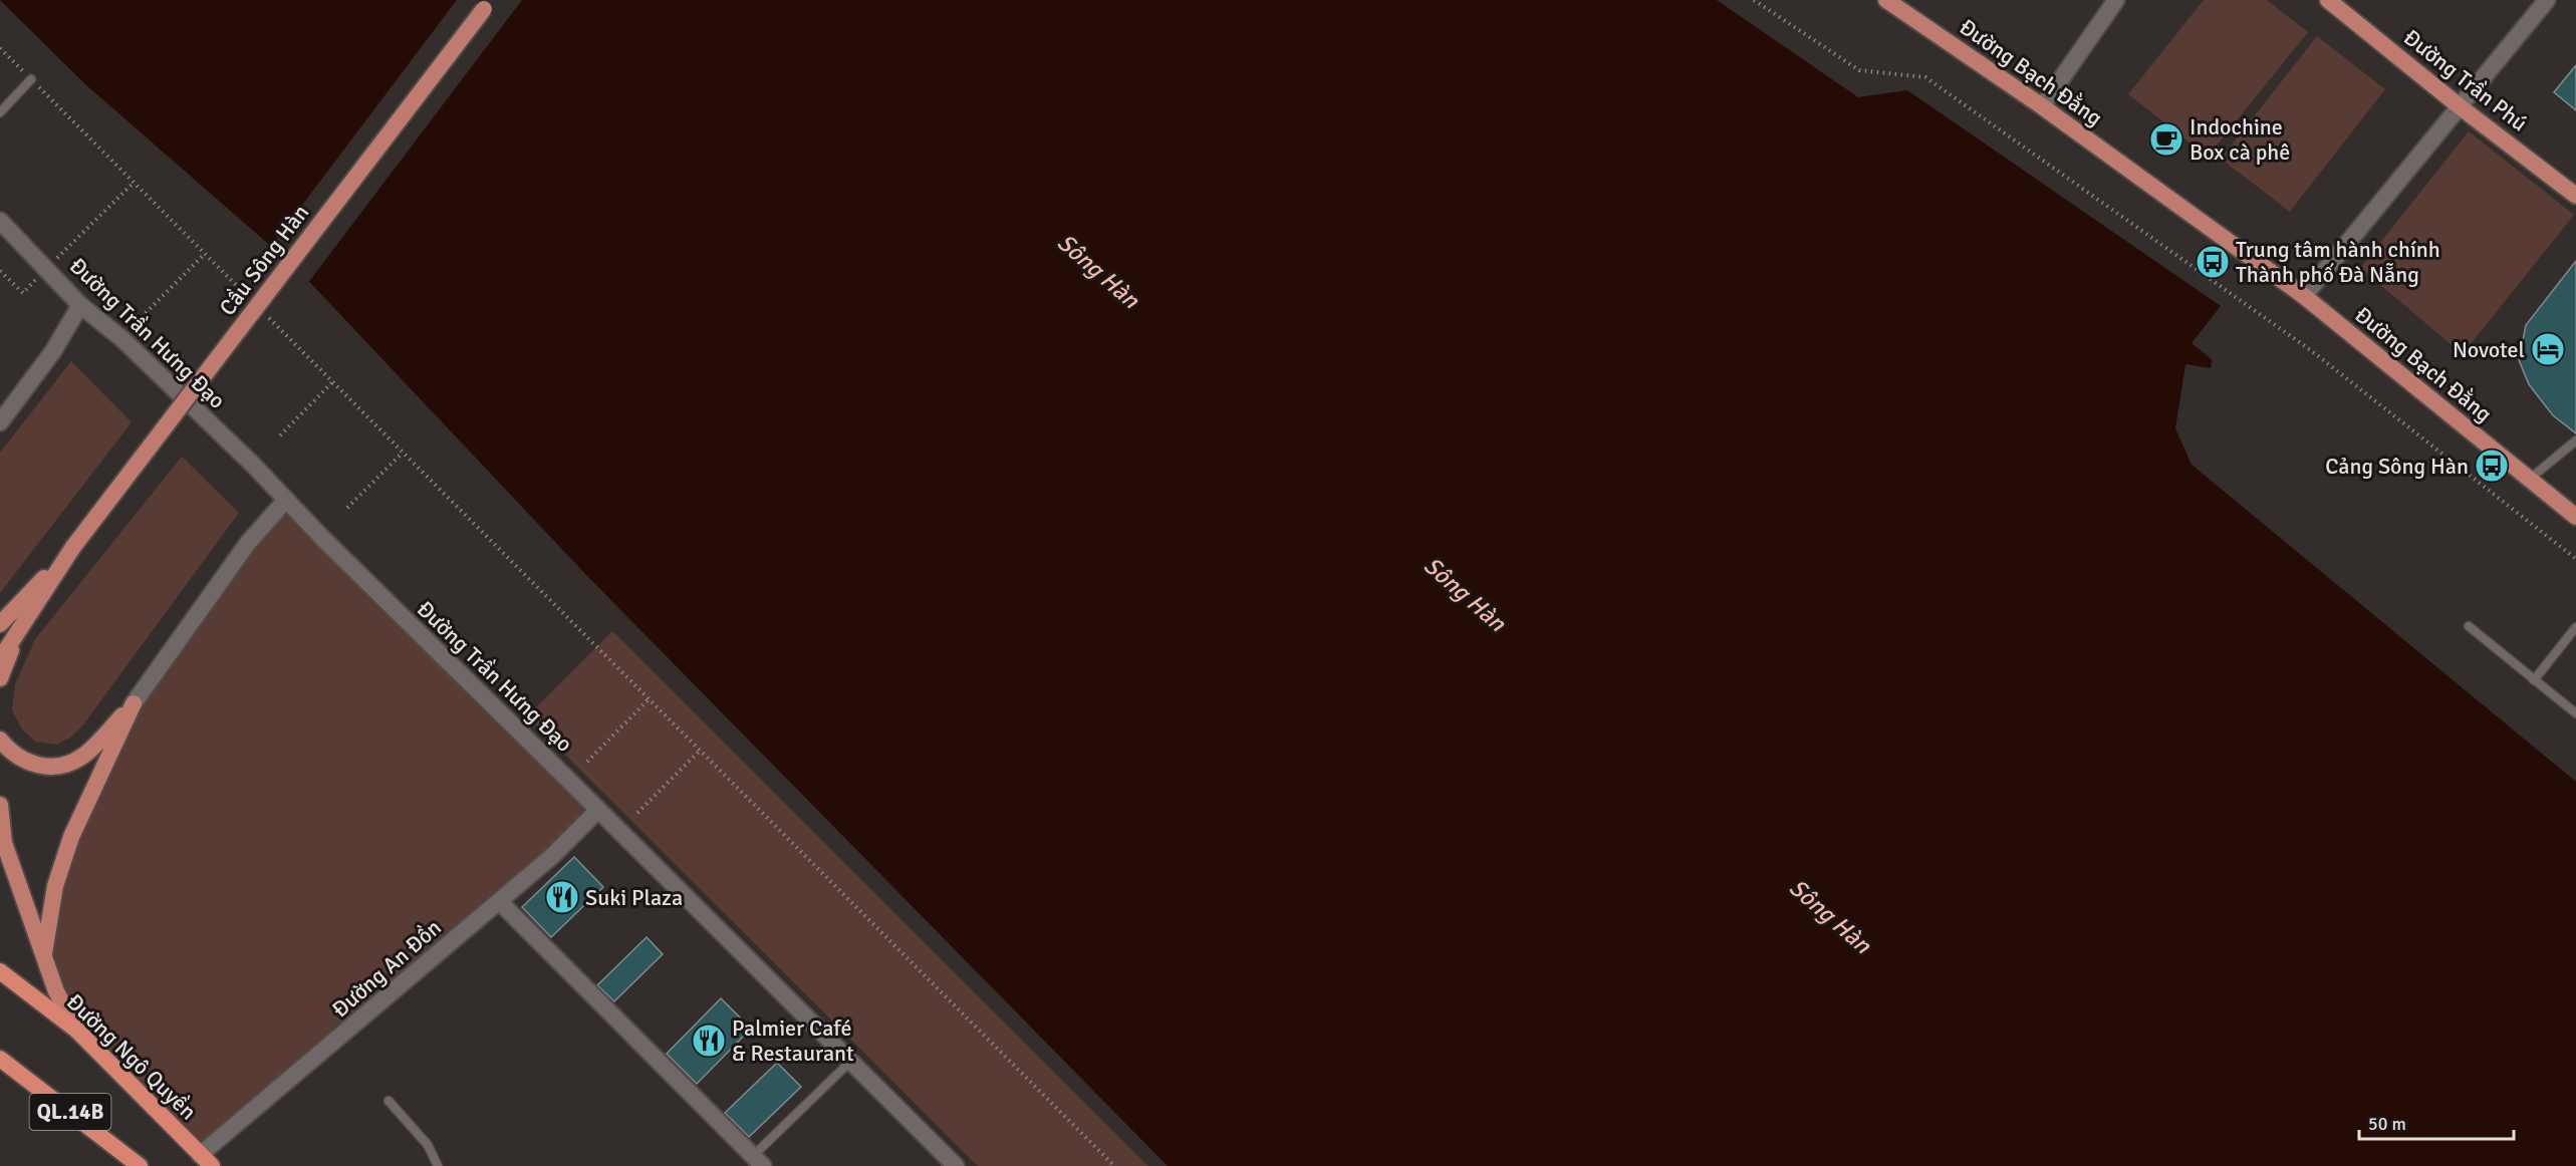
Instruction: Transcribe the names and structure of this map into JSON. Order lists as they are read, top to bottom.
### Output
{
  "streets": {
    "highway": ["Đường Ngô Quyền", "QL.14B"],
    "main road": ["Đường Bạch Đằng", "Đường Trần Phú", "Cầu Sông Hàn"],
    "street": ["Đường Trần Hưng Đạo", "Đường An Đồn"]
  },
  "crossings": [
    ["Đường Trần Hưng Đạo", "Đường An Đồn"],
    ["Đường An Đồn", "Đường Ngô Quyền"]
  ],
  "water": ["Sông Hàn"],
  "places": {
    "cafe": ["Indochine Box cà phê"],
    "bus stop": ["Trung tâm hành chính Thành phố Đà Nẵng", "Cảng Sông Hàn"],
    "hotel": ["Novotel"],
    "restaurant": ["Suki Plaza", "Palmier Café & Restaurant"]
  },
  "scale_bar": "50 m"
}
